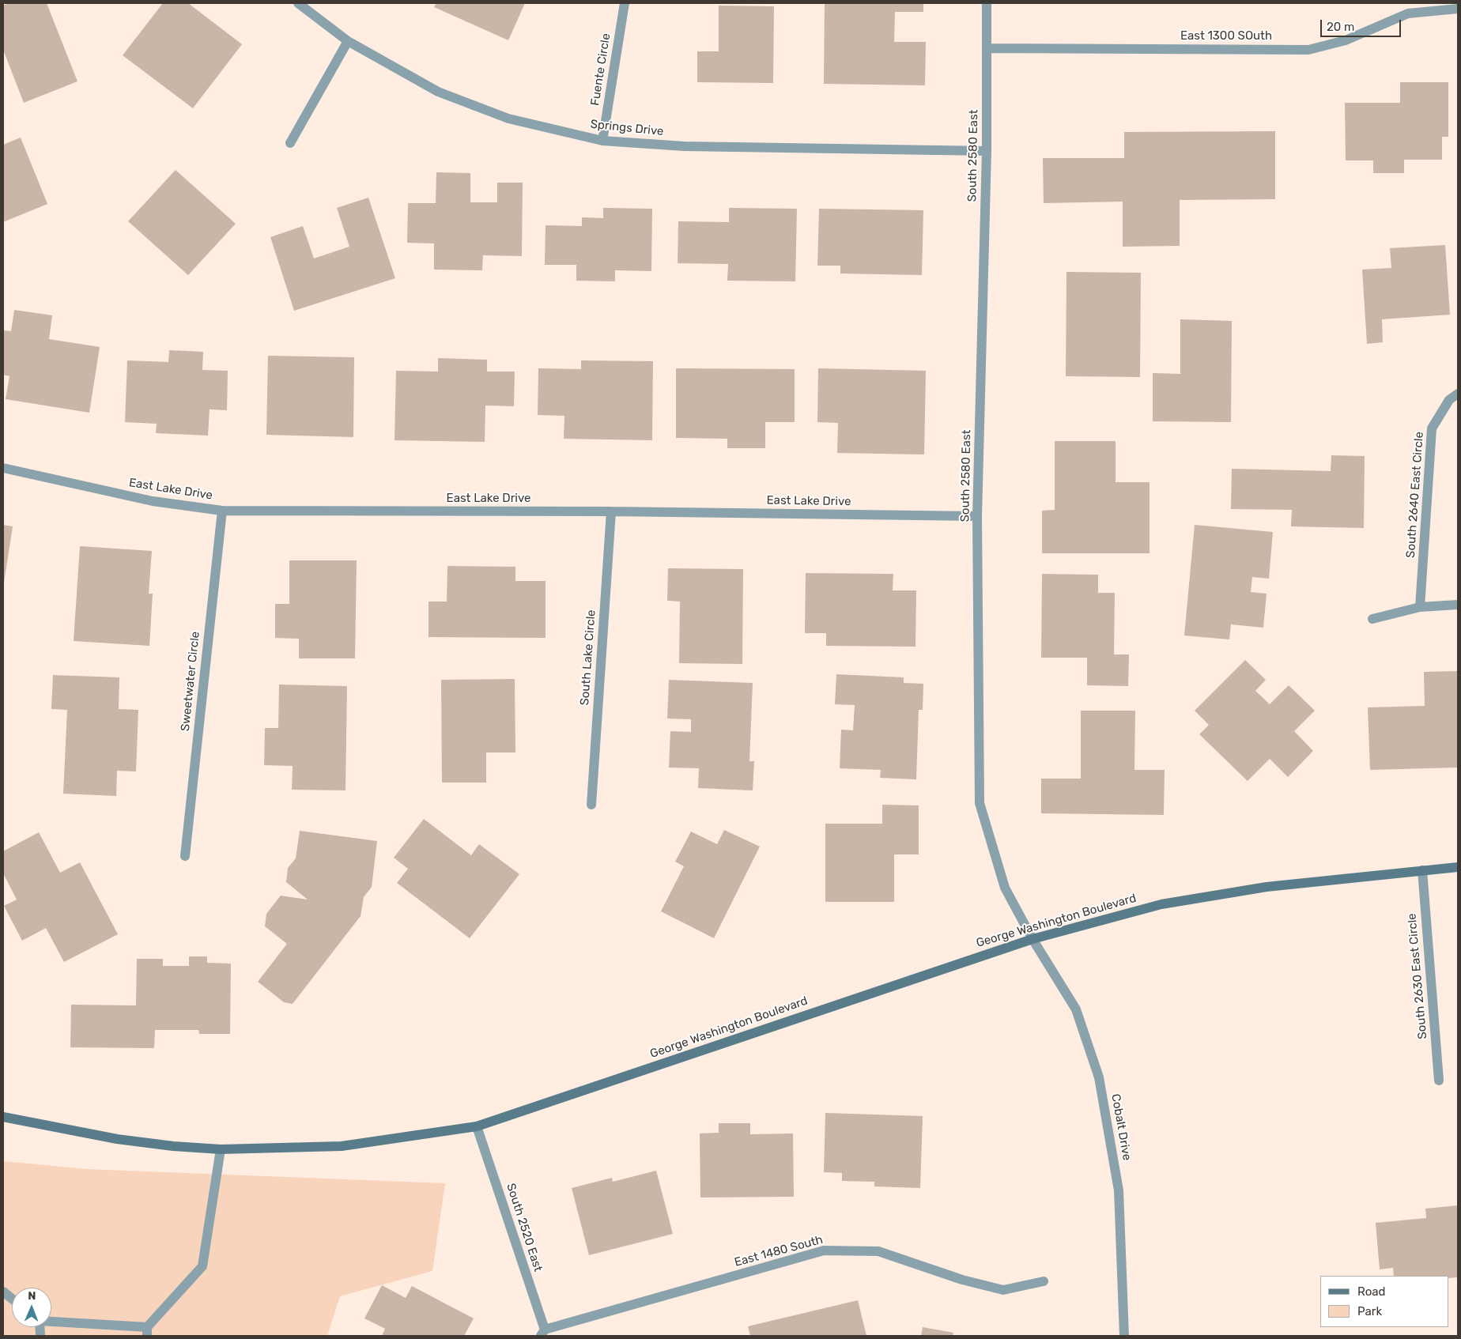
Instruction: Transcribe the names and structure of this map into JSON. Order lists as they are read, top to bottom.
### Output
{
  "streets": {
    "main road": ["George Washington Boulevard"],
    "street": [
      "East 1300 SOuth",
      "Fuente Circle",
      "Springs Drive",
      "South 2580 East",
      "East Lake Drive",
      "South 2640 East Circle",
      "South Lake Circle",
      "Sweetwater Circle",
      "South 2630 East Circle",
      "Cobalt Drive",
      "South 2520 East",
      "East 1480 South"
    ]
  },
  "crossings": [
    ["East 1300 SOuth", "South 2580 East"],
    ["Fuente Circle", "Springs Drive"],
    ["Springs Drive", "South 2580 East"],
    ["South 2580 East", "East Lake Drive"],
    ["South 2580 East", "George Washington Boulevard"],
    ["South 2580 East", "Cobalt Drive"],
    ["East Lake Drive", "South Lake Circle"],
    ["East Lake Drive", "Sweetwater Circle"],
    ["George Washington Boulevard", "South 2630 East Circle"],
    ["George Washington Boulevard", "Cobalt Drive"],
    ["George Washington Boulevard", "South 2520 East"],
    ["South 2520 East", "East 1480 South"]
  ],
  "legend": ["Road", "Park"],
  "scale_bar": "20 m",
  "north": "top"
}
